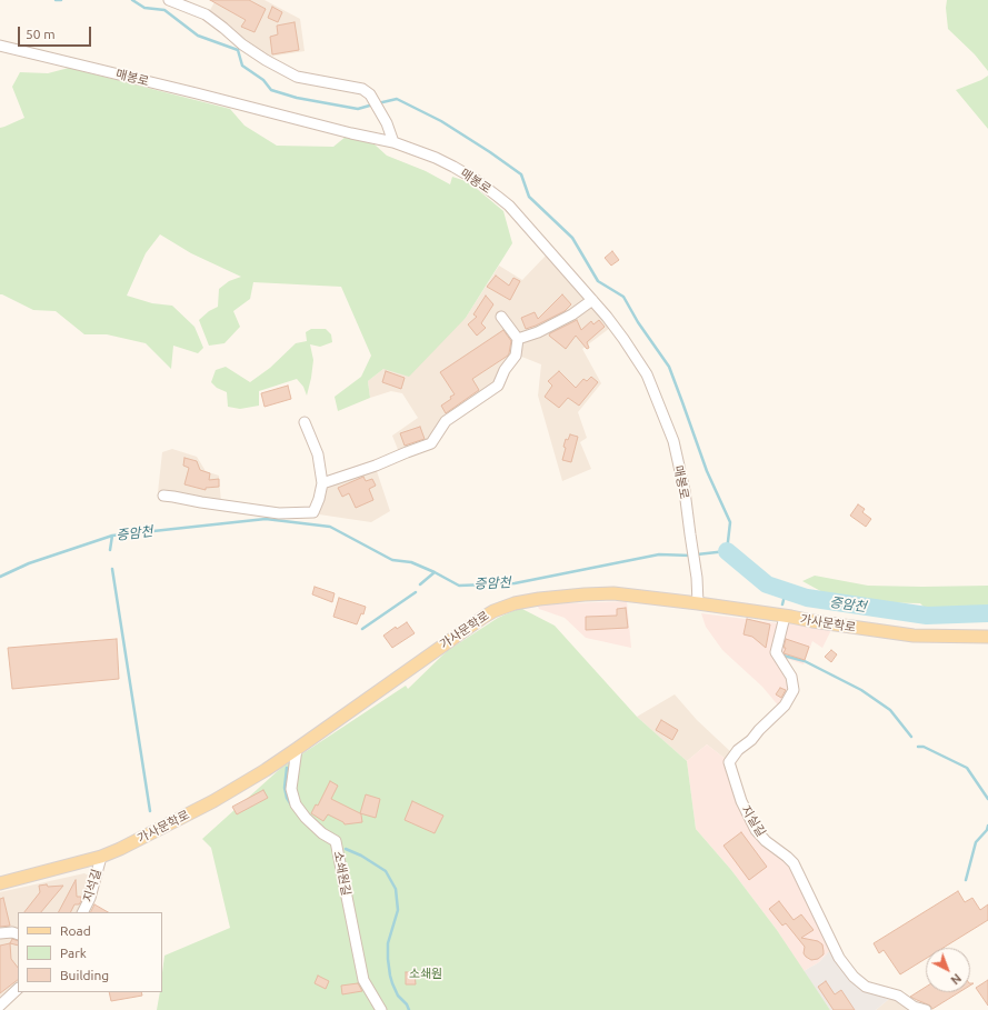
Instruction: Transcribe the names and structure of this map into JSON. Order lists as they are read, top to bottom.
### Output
{
  "streets": {
    "main road": ["가사문학로"],
    "street": [
      "매봉로",
      "지실길",
      "소쇄원길",
      "지석길"
    ]
  },
  "crossings": [
    ["매봉로", "가사문학로"],
    ["가사문학로", "지실길"],
    ["가사문학로", "소쇄원길"],
    ["가사문학로", "지석길"]
  ],
  "water": ["증암천"],
  "parks": ["소쇄원"],
  "legend": ["Road", "Park", "Building"],
  "scale_bar": "50 m",
  "north": "bottom right"
}
